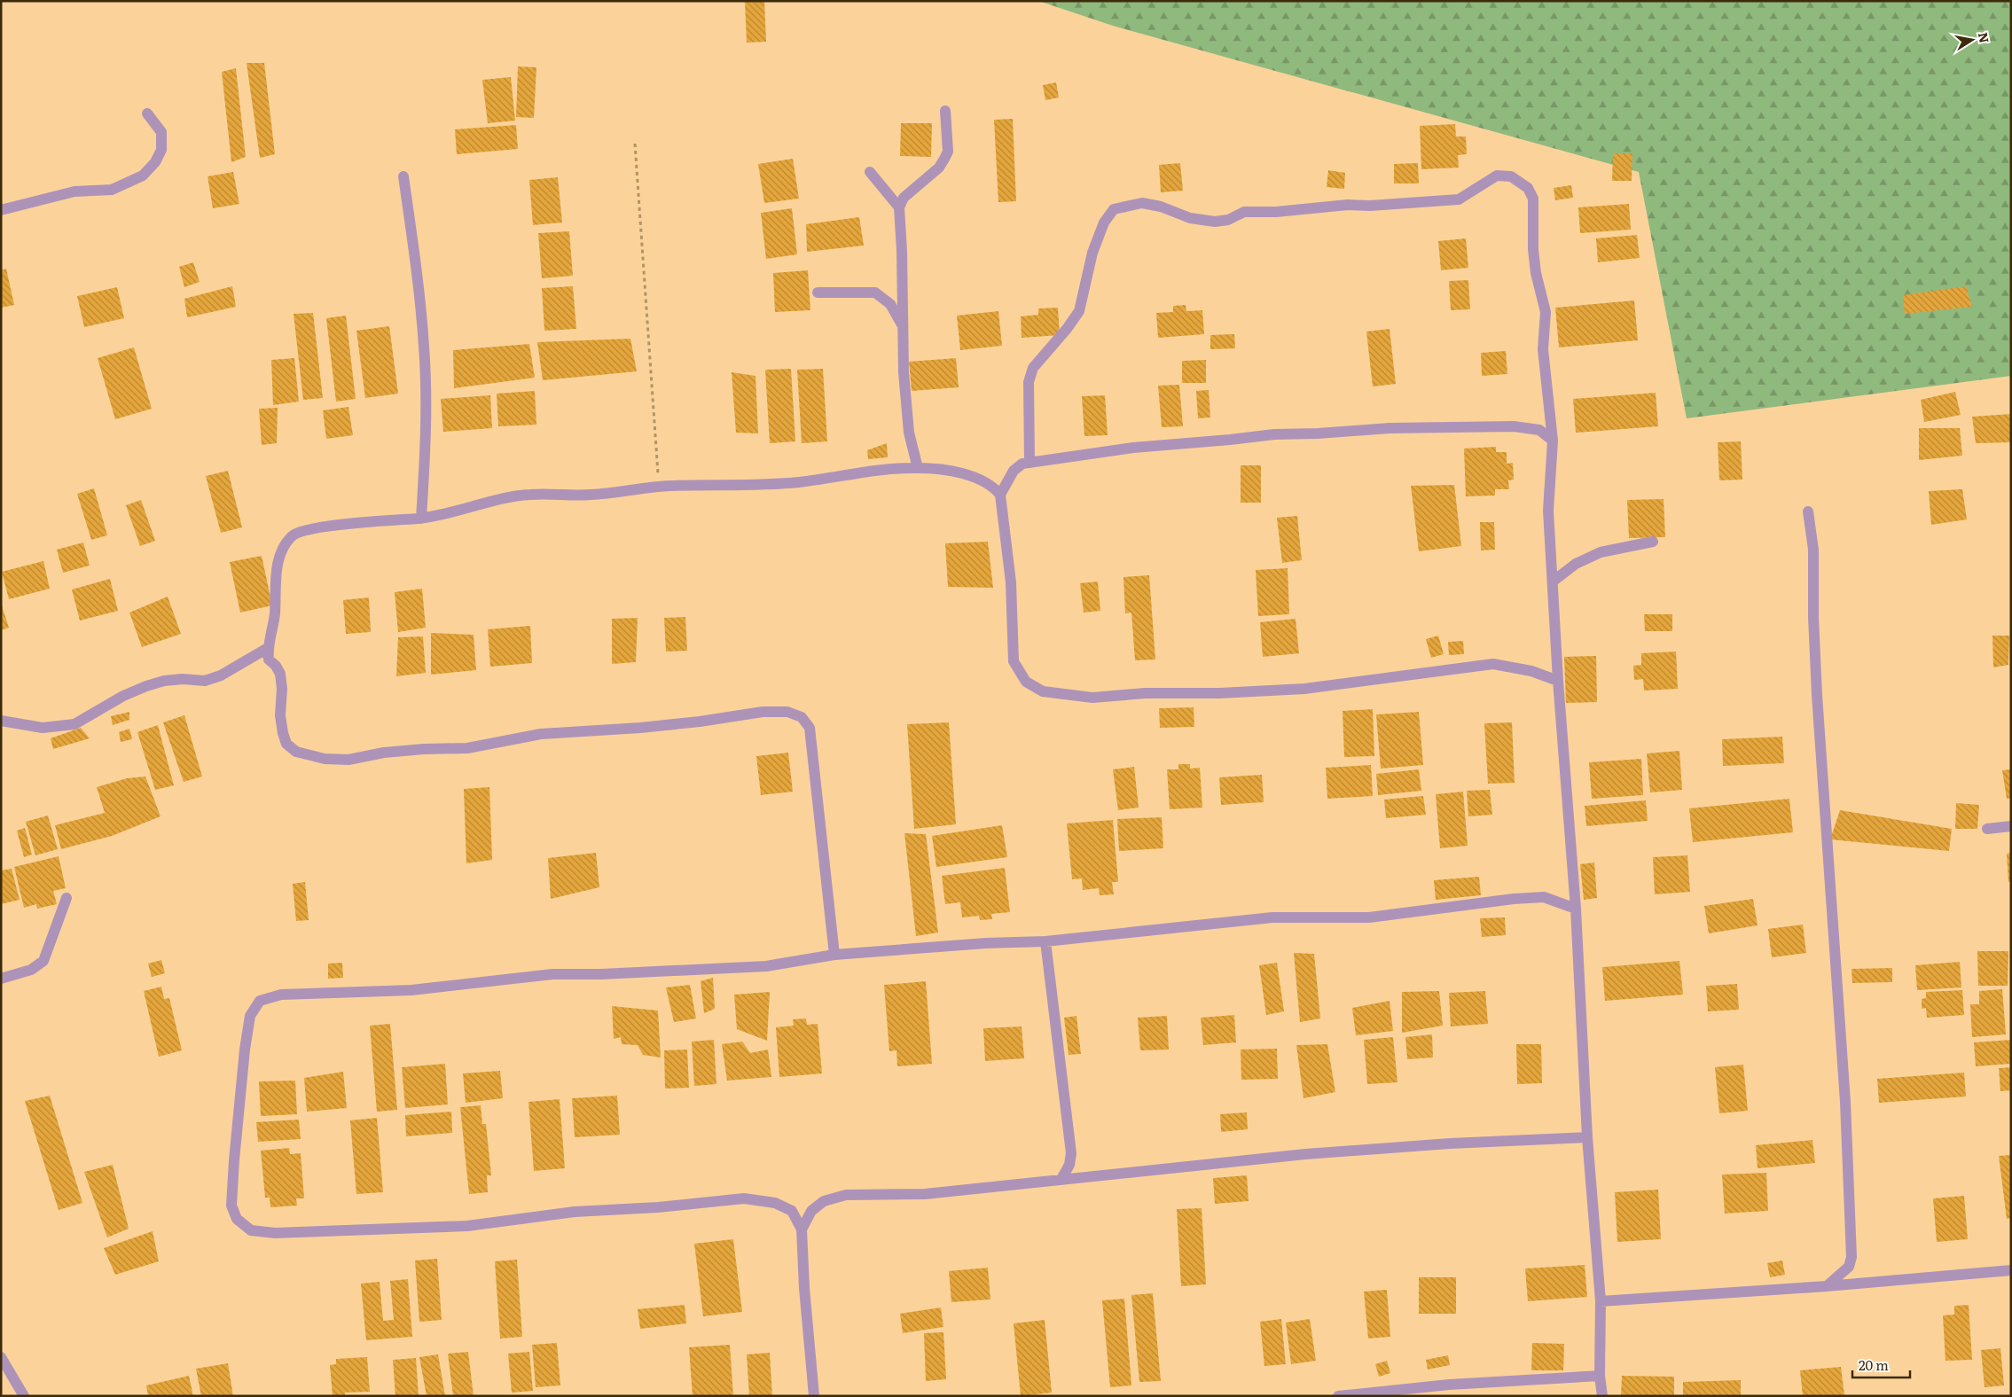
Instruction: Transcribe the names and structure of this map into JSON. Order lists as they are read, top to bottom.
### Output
{
  "scale_bar": "20 m",
  "north": "right"
}
